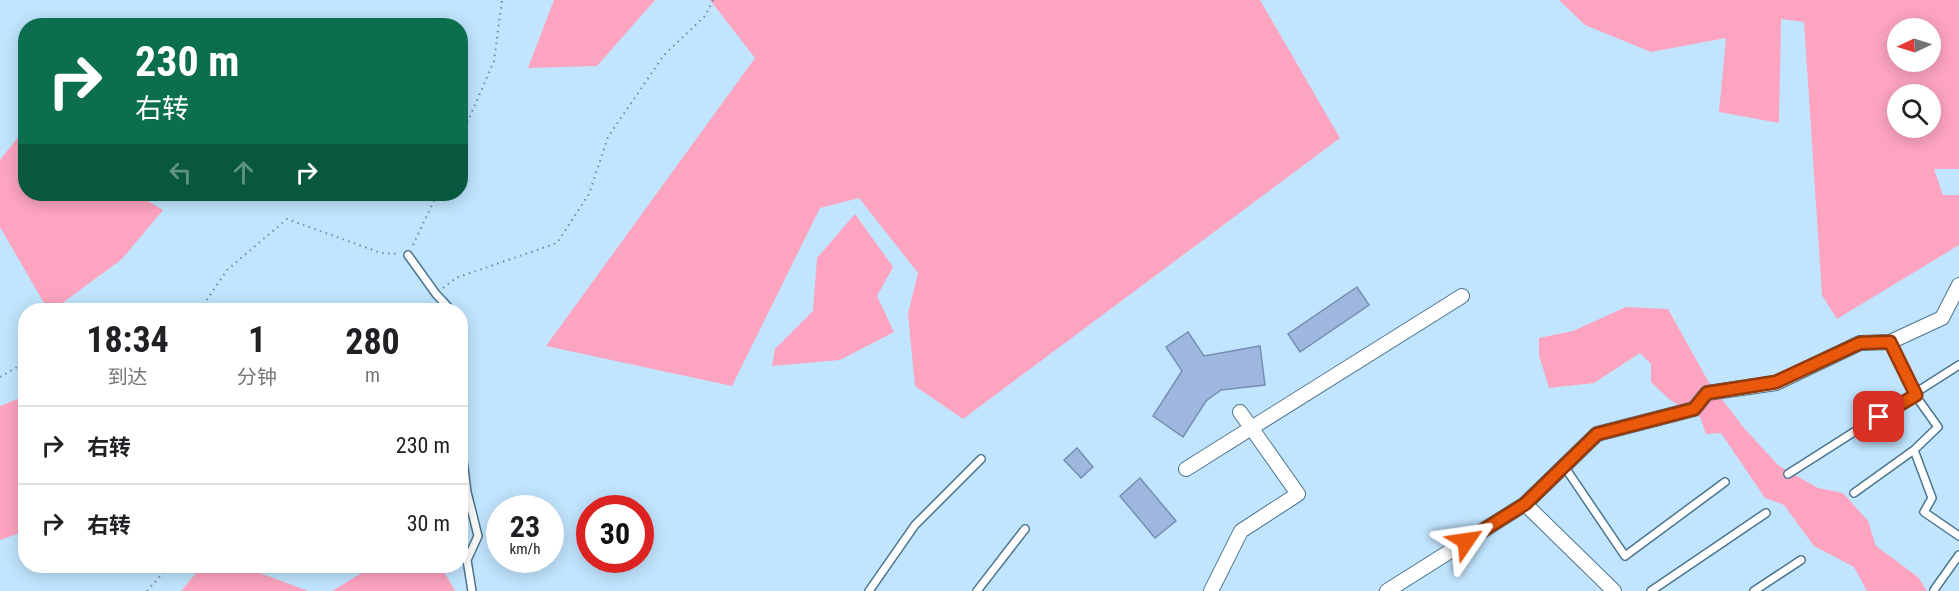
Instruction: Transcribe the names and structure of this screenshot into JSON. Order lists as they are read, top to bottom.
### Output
{
  "north": "left",
  "page": {
    "turn": ["230 m", "右转"],
    "eta": [
      "18:34",
      "到达",
      "1",
      "分钟",
      "280",
      "m"
    ],
    "list": [
      {
        "name": "右转",
        "value": "230 m"
      },
      {
        "name": "右转",
        "value": "30 m"
      }
    ],
    "speed": "23 km/h",
    "limit": "30"
  }
}
